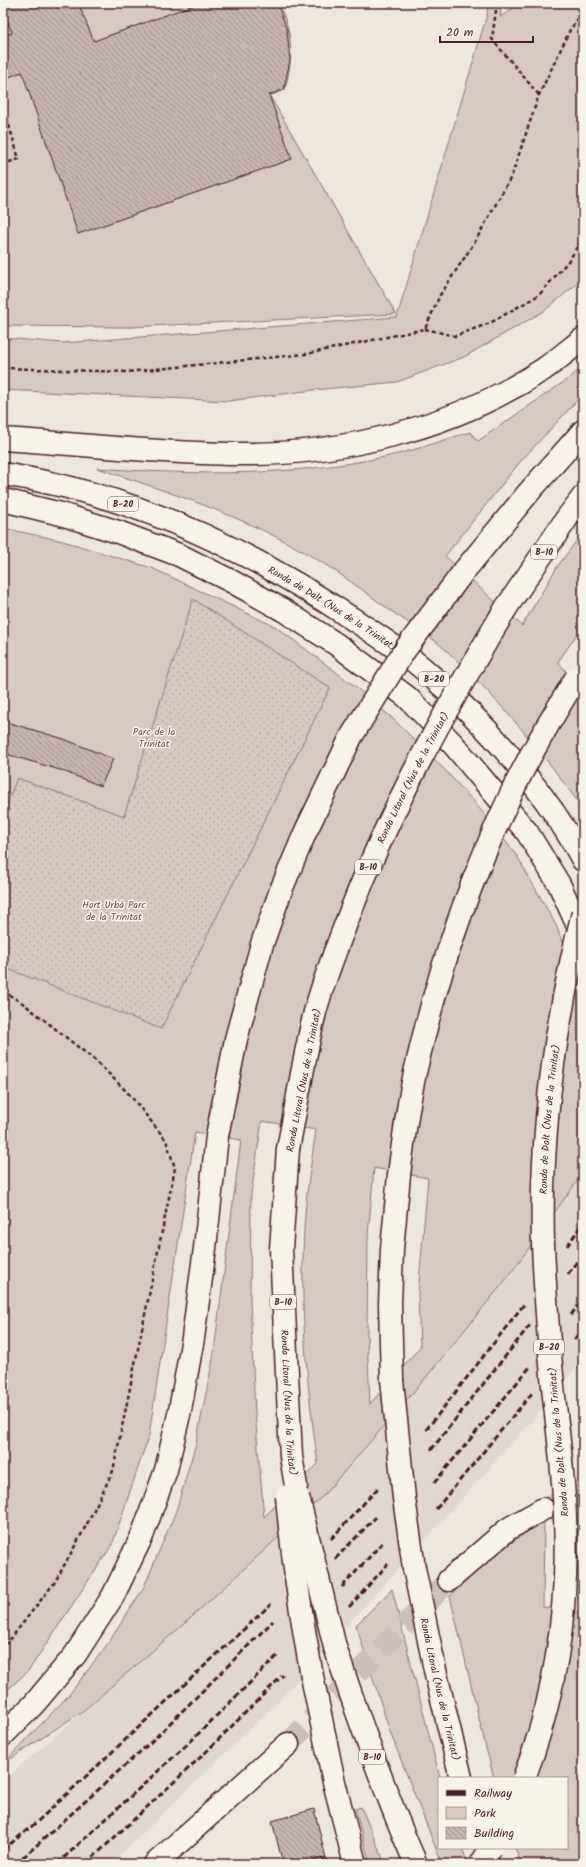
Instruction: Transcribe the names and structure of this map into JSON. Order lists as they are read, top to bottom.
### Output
{
  "streets": {
    "highway": [
      "B-20",
      "B-10",
      "Ronda de Dalt (Nus de la Trinitat)",
      "Ronda Litoral (Nus de la Trinitat)"
    ]
  },
  "parks": ["Parc de la Trinitat", "Hort Urbà Parc de la Trinitat"],
  "legend": ["Railway", "Park", "Building"],
  "scale_bar": "20 m"
}
